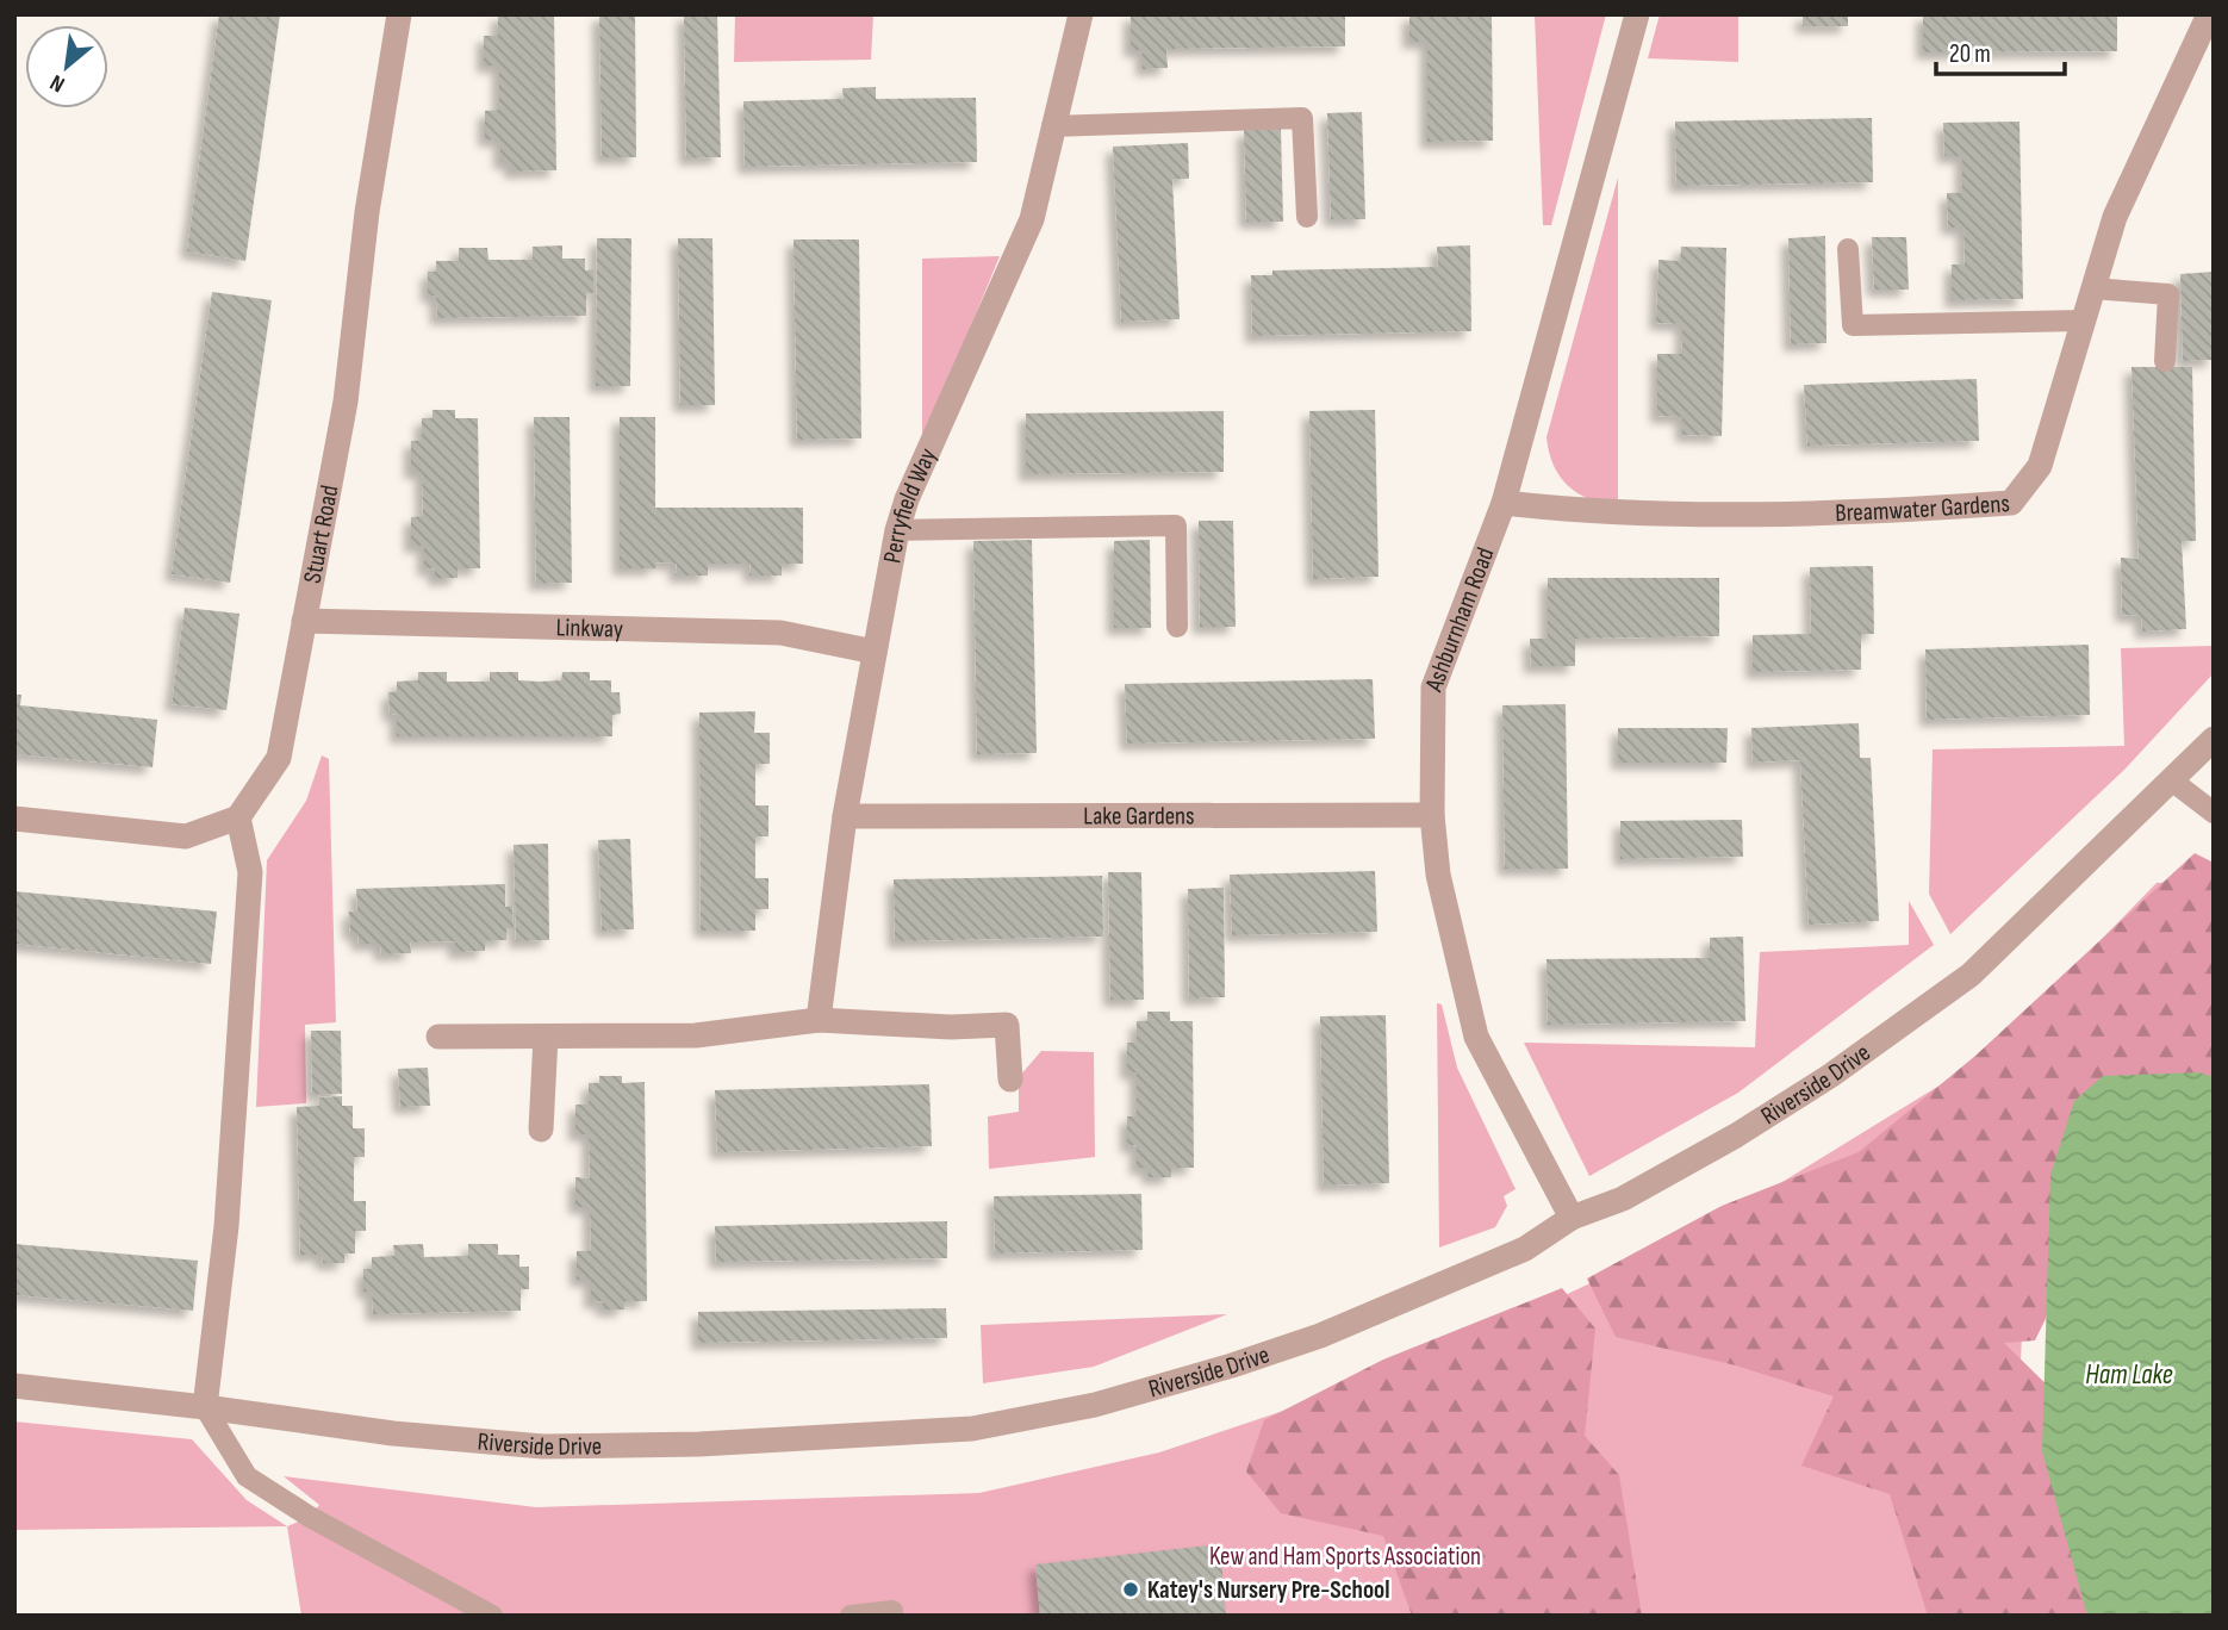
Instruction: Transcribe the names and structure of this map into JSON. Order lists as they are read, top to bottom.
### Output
{
  "streets": {
    "street": [
      "Breamwater Gardens",
      "Perryfield Way",
      "Stuart Road",
      "Ashburnham Road",
      "Linkway",
      "Lake Gardens",
      "Riverside Drive"
    ]
  },
  "crossings": [
    ["Breamwater Gardens", "Ashburnham Road"],
    ["Perryfield Way", "Linkway"],
    ["Perryfield Way", "Lake Gardens"],
    ["Stuart Road", "Linkway"],
    ["Ashburnham Road", "Lake Gardens"],
    ["Ashburnham Road", "Riverside Drive"]
  ],
  "water": ["Ham Lake"],
  "parks": ["Kew and Ham Sports Association"],
  "places": ["Katey's Nursery Pre-School"],
  "scale_bar": "20 m",
  "north": "bottom left"
}
